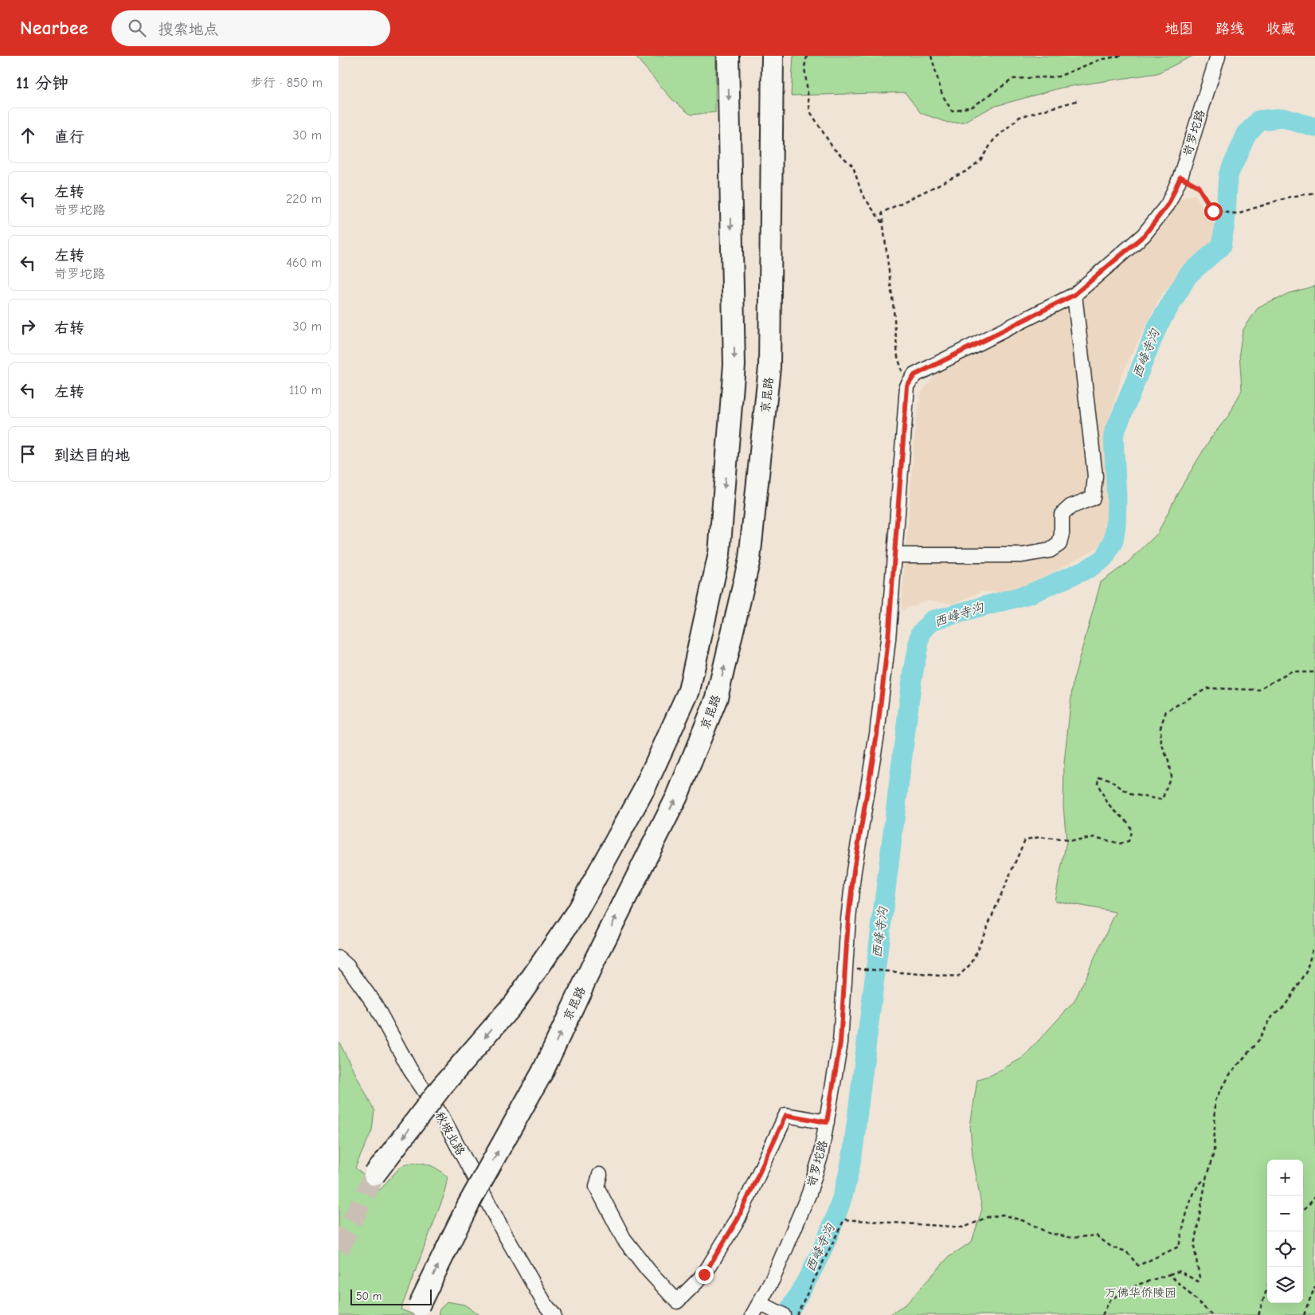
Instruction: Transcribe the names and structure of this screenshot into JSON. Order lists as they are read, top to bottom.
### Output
{
  "streets": {
    "highway": ["京昆路"],
    "street": ["岢罗坨路", "秋坡北路"]
  },
  "water": ["西峰寺沟"],
  "parks": ["万佛华侨陵园"],
  "scale_bar": "50 m",
  "page": {
    "header": "Nearbee",
    "search": "搜索地点",
    "nav": ["地图", "路线", "收藏"],
    "heading": ["11 分钟", "步行 · 850 m"],
    "list": [
      ["直行", "30 m"],
      ["左转", "岢罗坨路", "220 m"],
      ["左转", "岢罗坨路", "460 m"],
      ["右转", "30 m"],
      ["左转", "110 m"],
      "到达目的地"
    ],
    "map_buttons": ["+", "−"],
    "scale": "50 m"
  }
}
